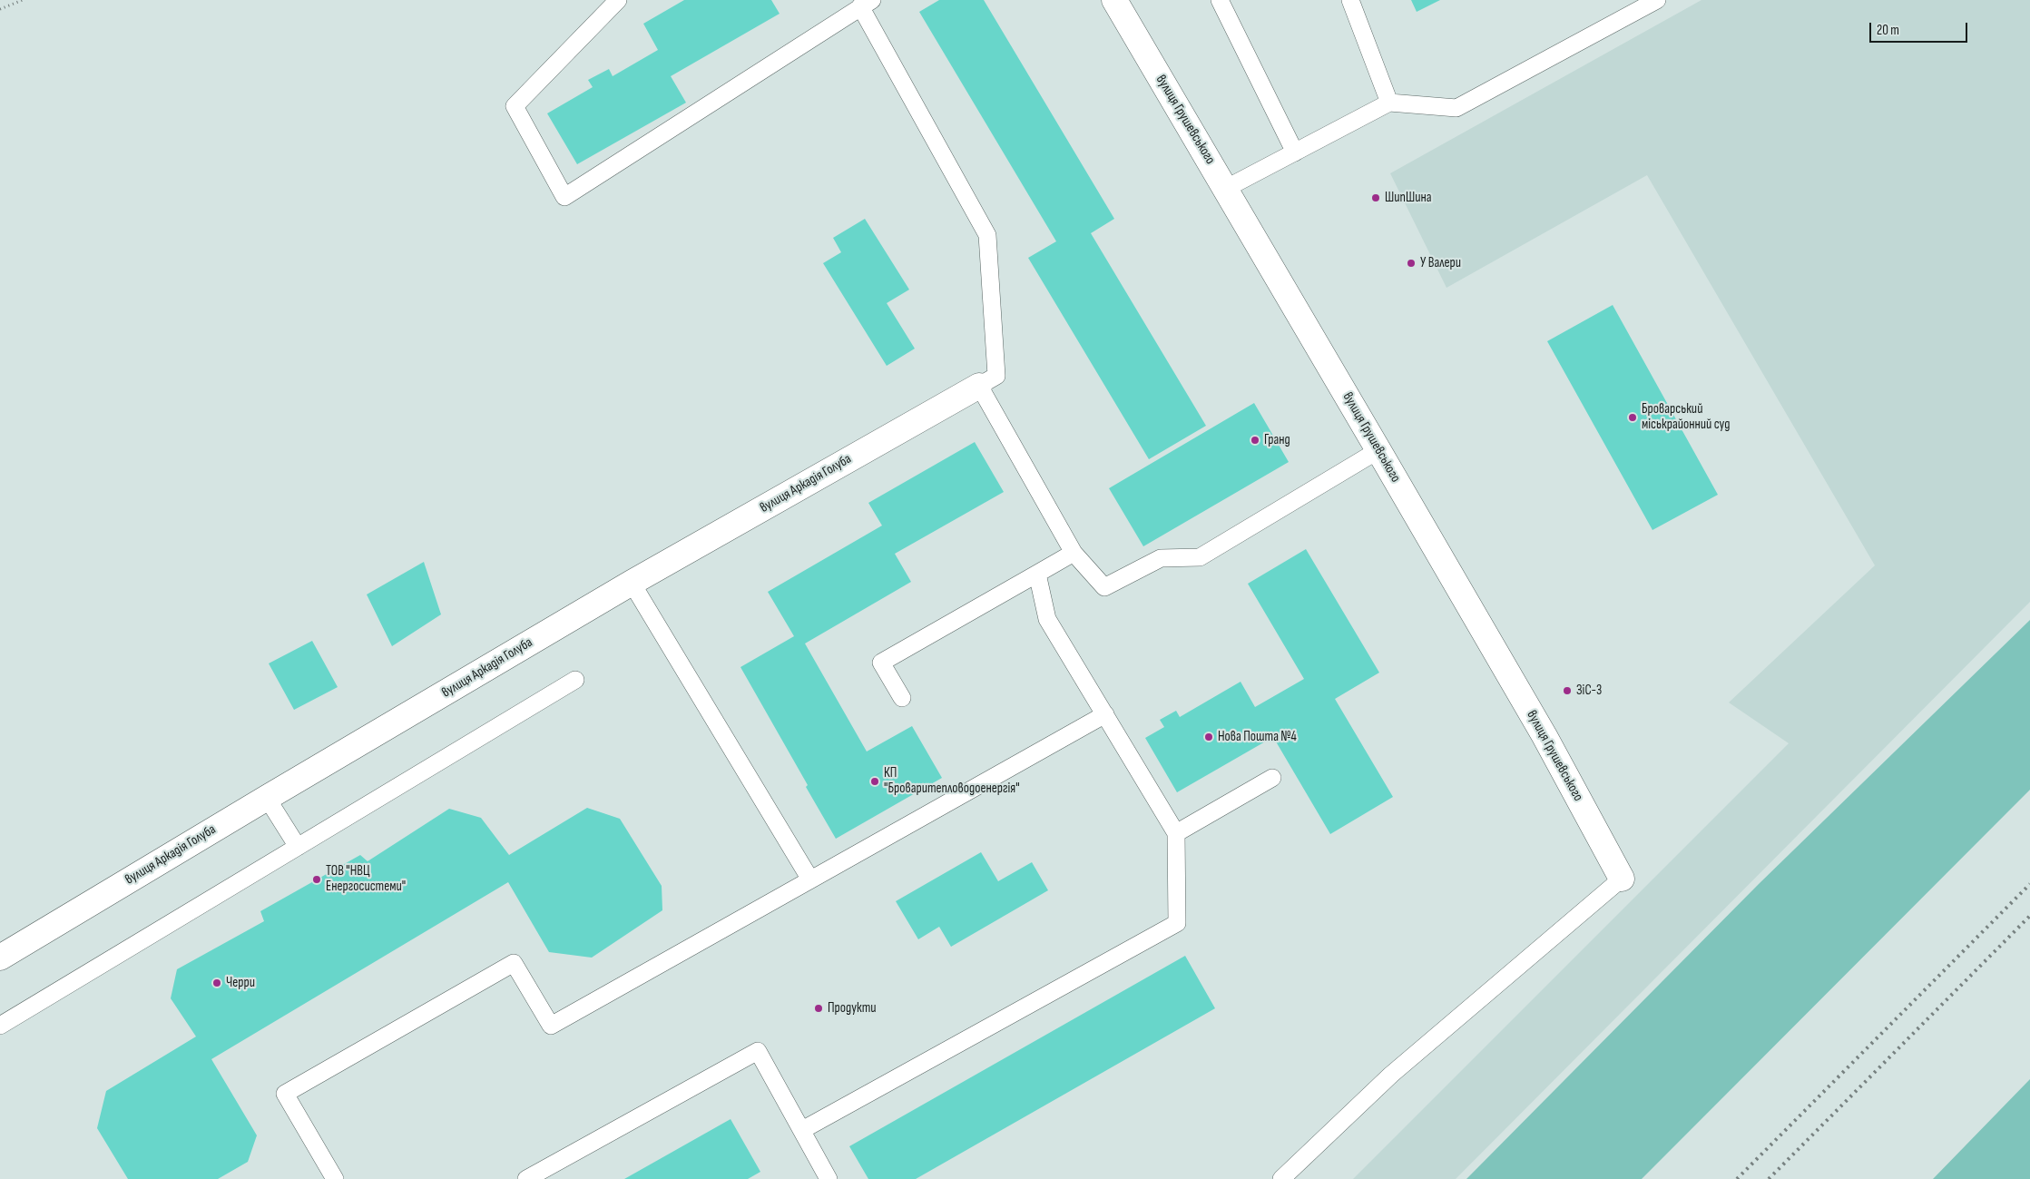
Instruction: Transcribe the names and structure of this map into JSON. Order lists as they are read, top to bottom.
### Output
{
  "streets": {
    "street": ["вулиця Грушевського", "вулиця Аркадія Голуба"]
  },
  "places": [
    "ШипШина",
    "У Валери",
    "Броварський міськрайонний суд",
    "Гранд",
    "ЗіС-3",
    "Нова Пошта №4",
    "КП \"Броваритепловодоенергія\"",
    "ТОВ \"НВЦ Енергосистеми\"",
    "Черри",
    "Продукти"
  ],
  "scale_bar": "20 m"
}
